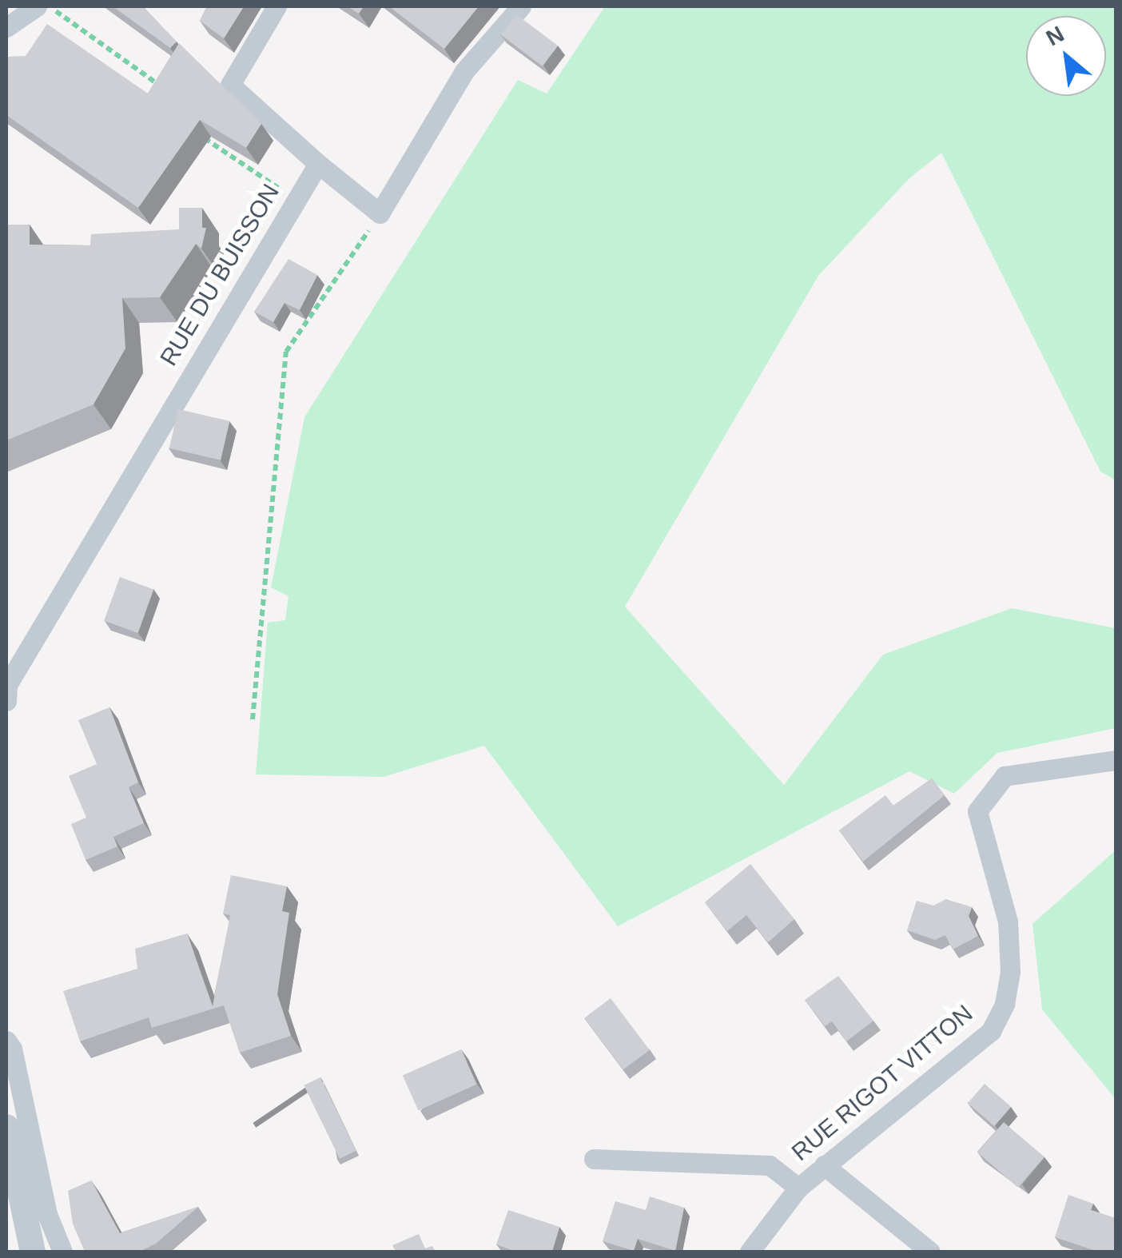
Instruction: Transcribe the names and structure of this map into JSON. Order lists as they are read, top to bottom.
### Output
{
  "streets": {
    "street": ["RUE DU BUISSON", "RUE RIGOT VITTON"]
  },
  "north": "top left"
}
